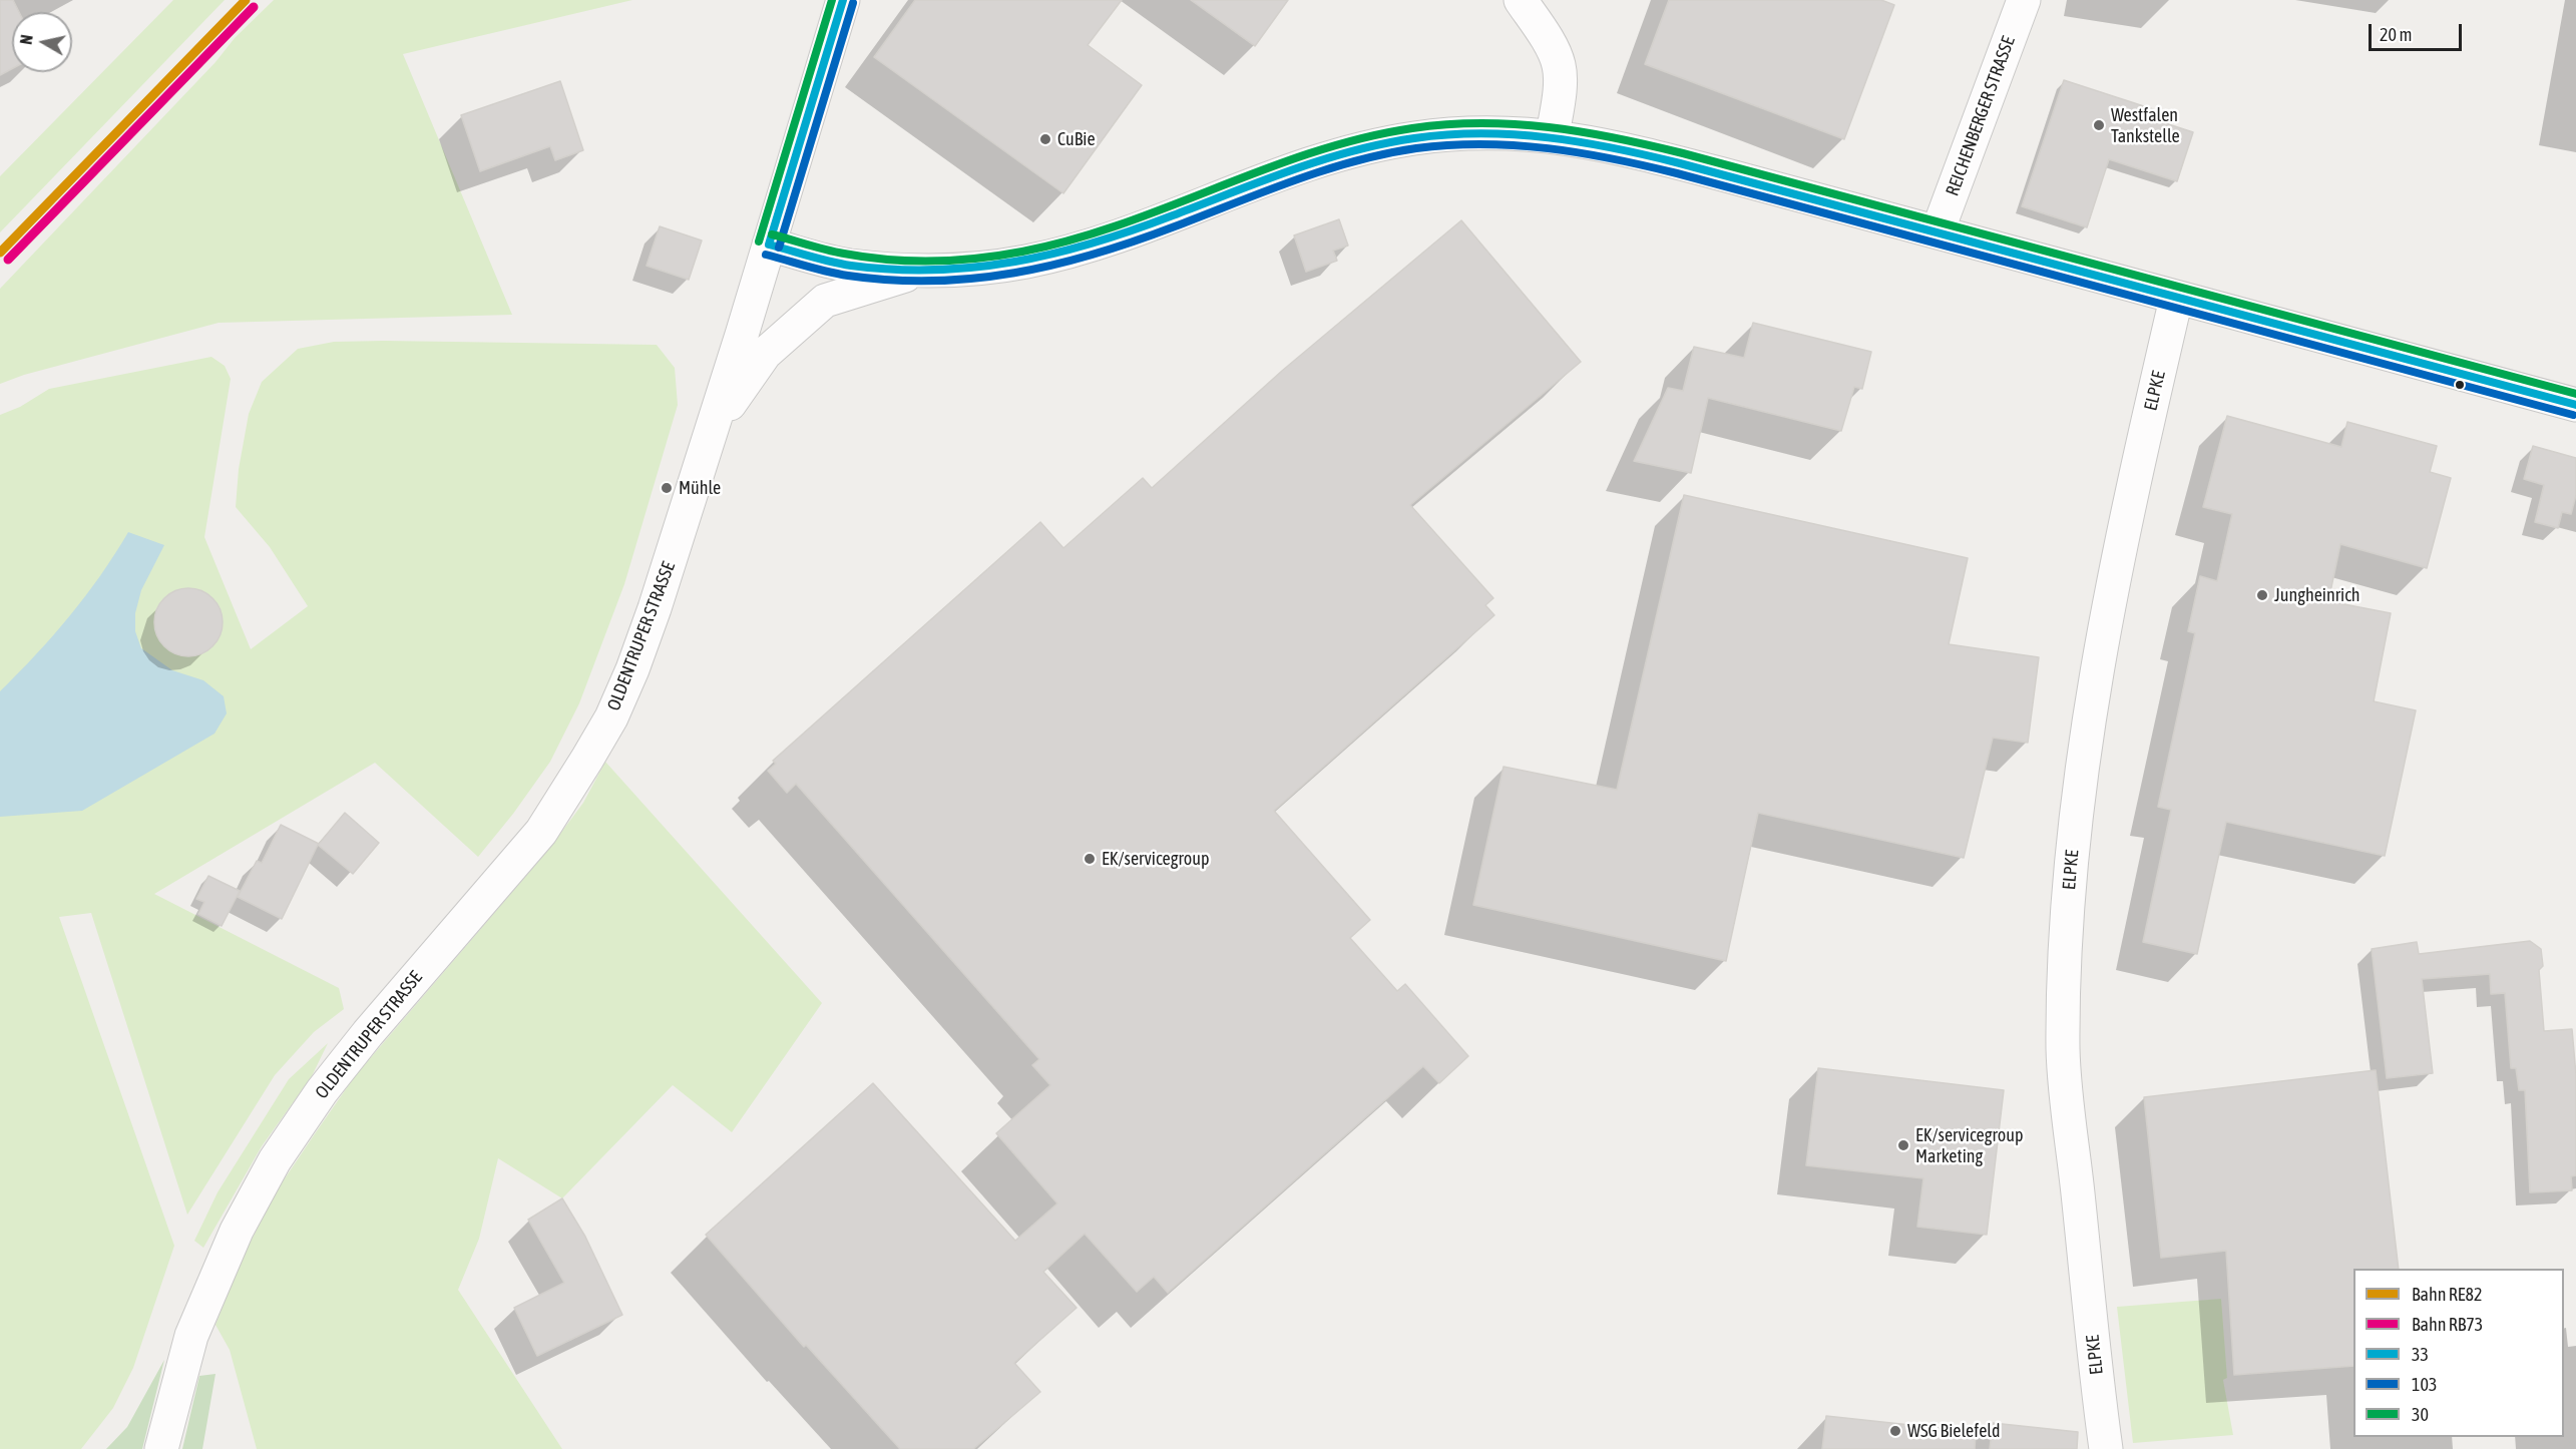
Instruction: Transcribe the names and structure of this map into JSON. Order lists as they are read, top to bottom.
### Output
{
  "streets": {
    "street": ["REICHENBERGER STRASSE", "ELPKE", "OLDENTRUPER STRASSE"]
  },
  "places": [
    "Westfalen Tankstelle",
    "CuBie",
    "Mühle",
    "Jungheinrich",
    "EK/servicegroup",
    "EK/servicegroup Marketing",
    "WSG Bielefeld"
  ],
  "lines": [
    "rail line RE82",
    "transit line 33",
    "transit line 30",
    "transit line 103",
    "rail line RB73"
  ],
  "legend": [
    "Bahn RE82",
    "Bahn RB73",
    "33",
    "103",
    "30"
  ],
  "scale_bar": "20 m",
  "north": "left"
}
